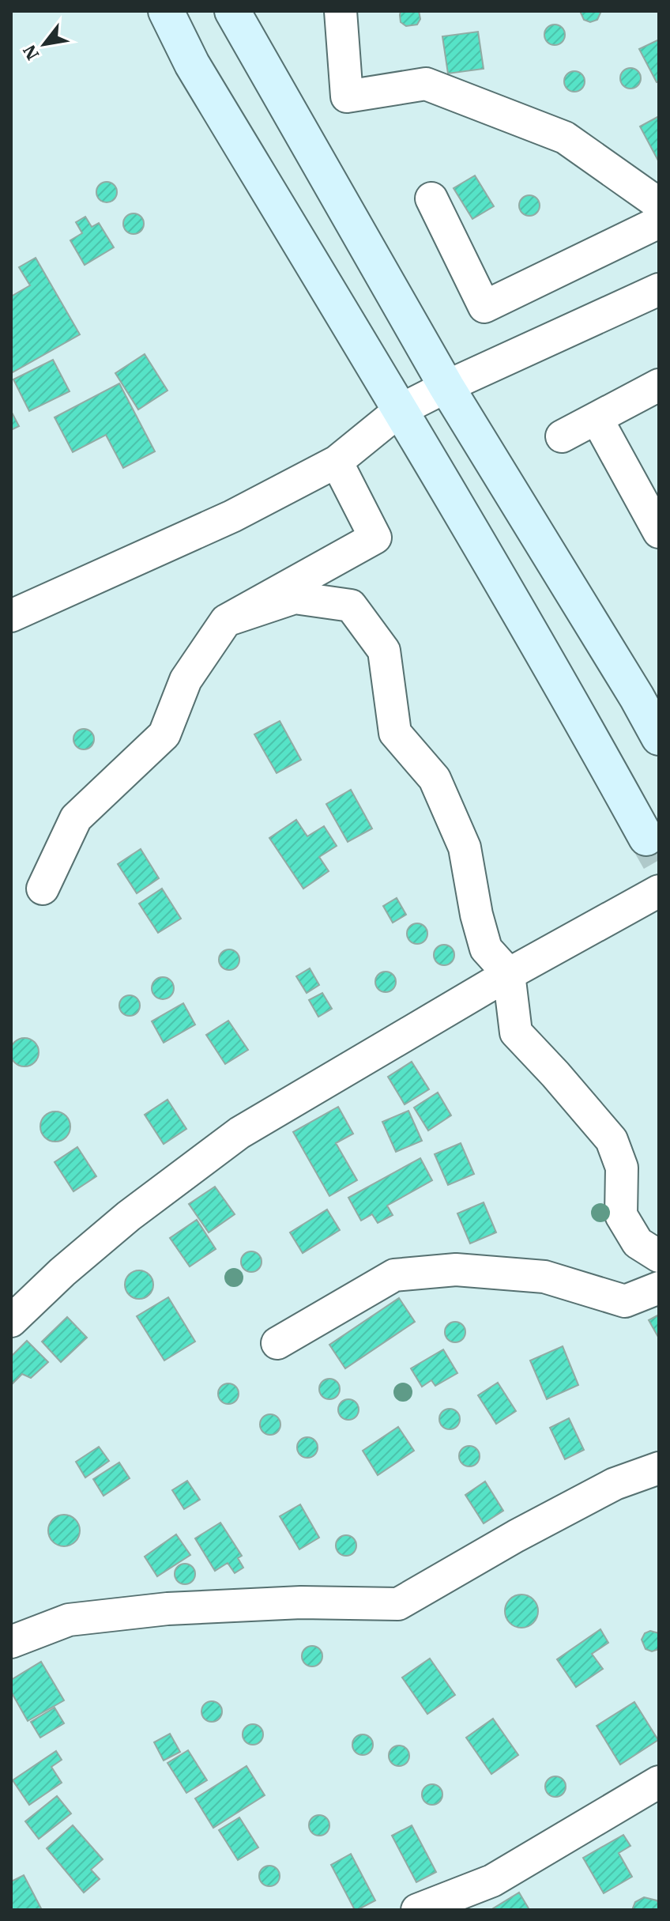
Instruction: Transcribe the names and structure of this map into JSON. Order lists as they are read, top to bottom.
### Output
{
  "north": "bottom left"
}
